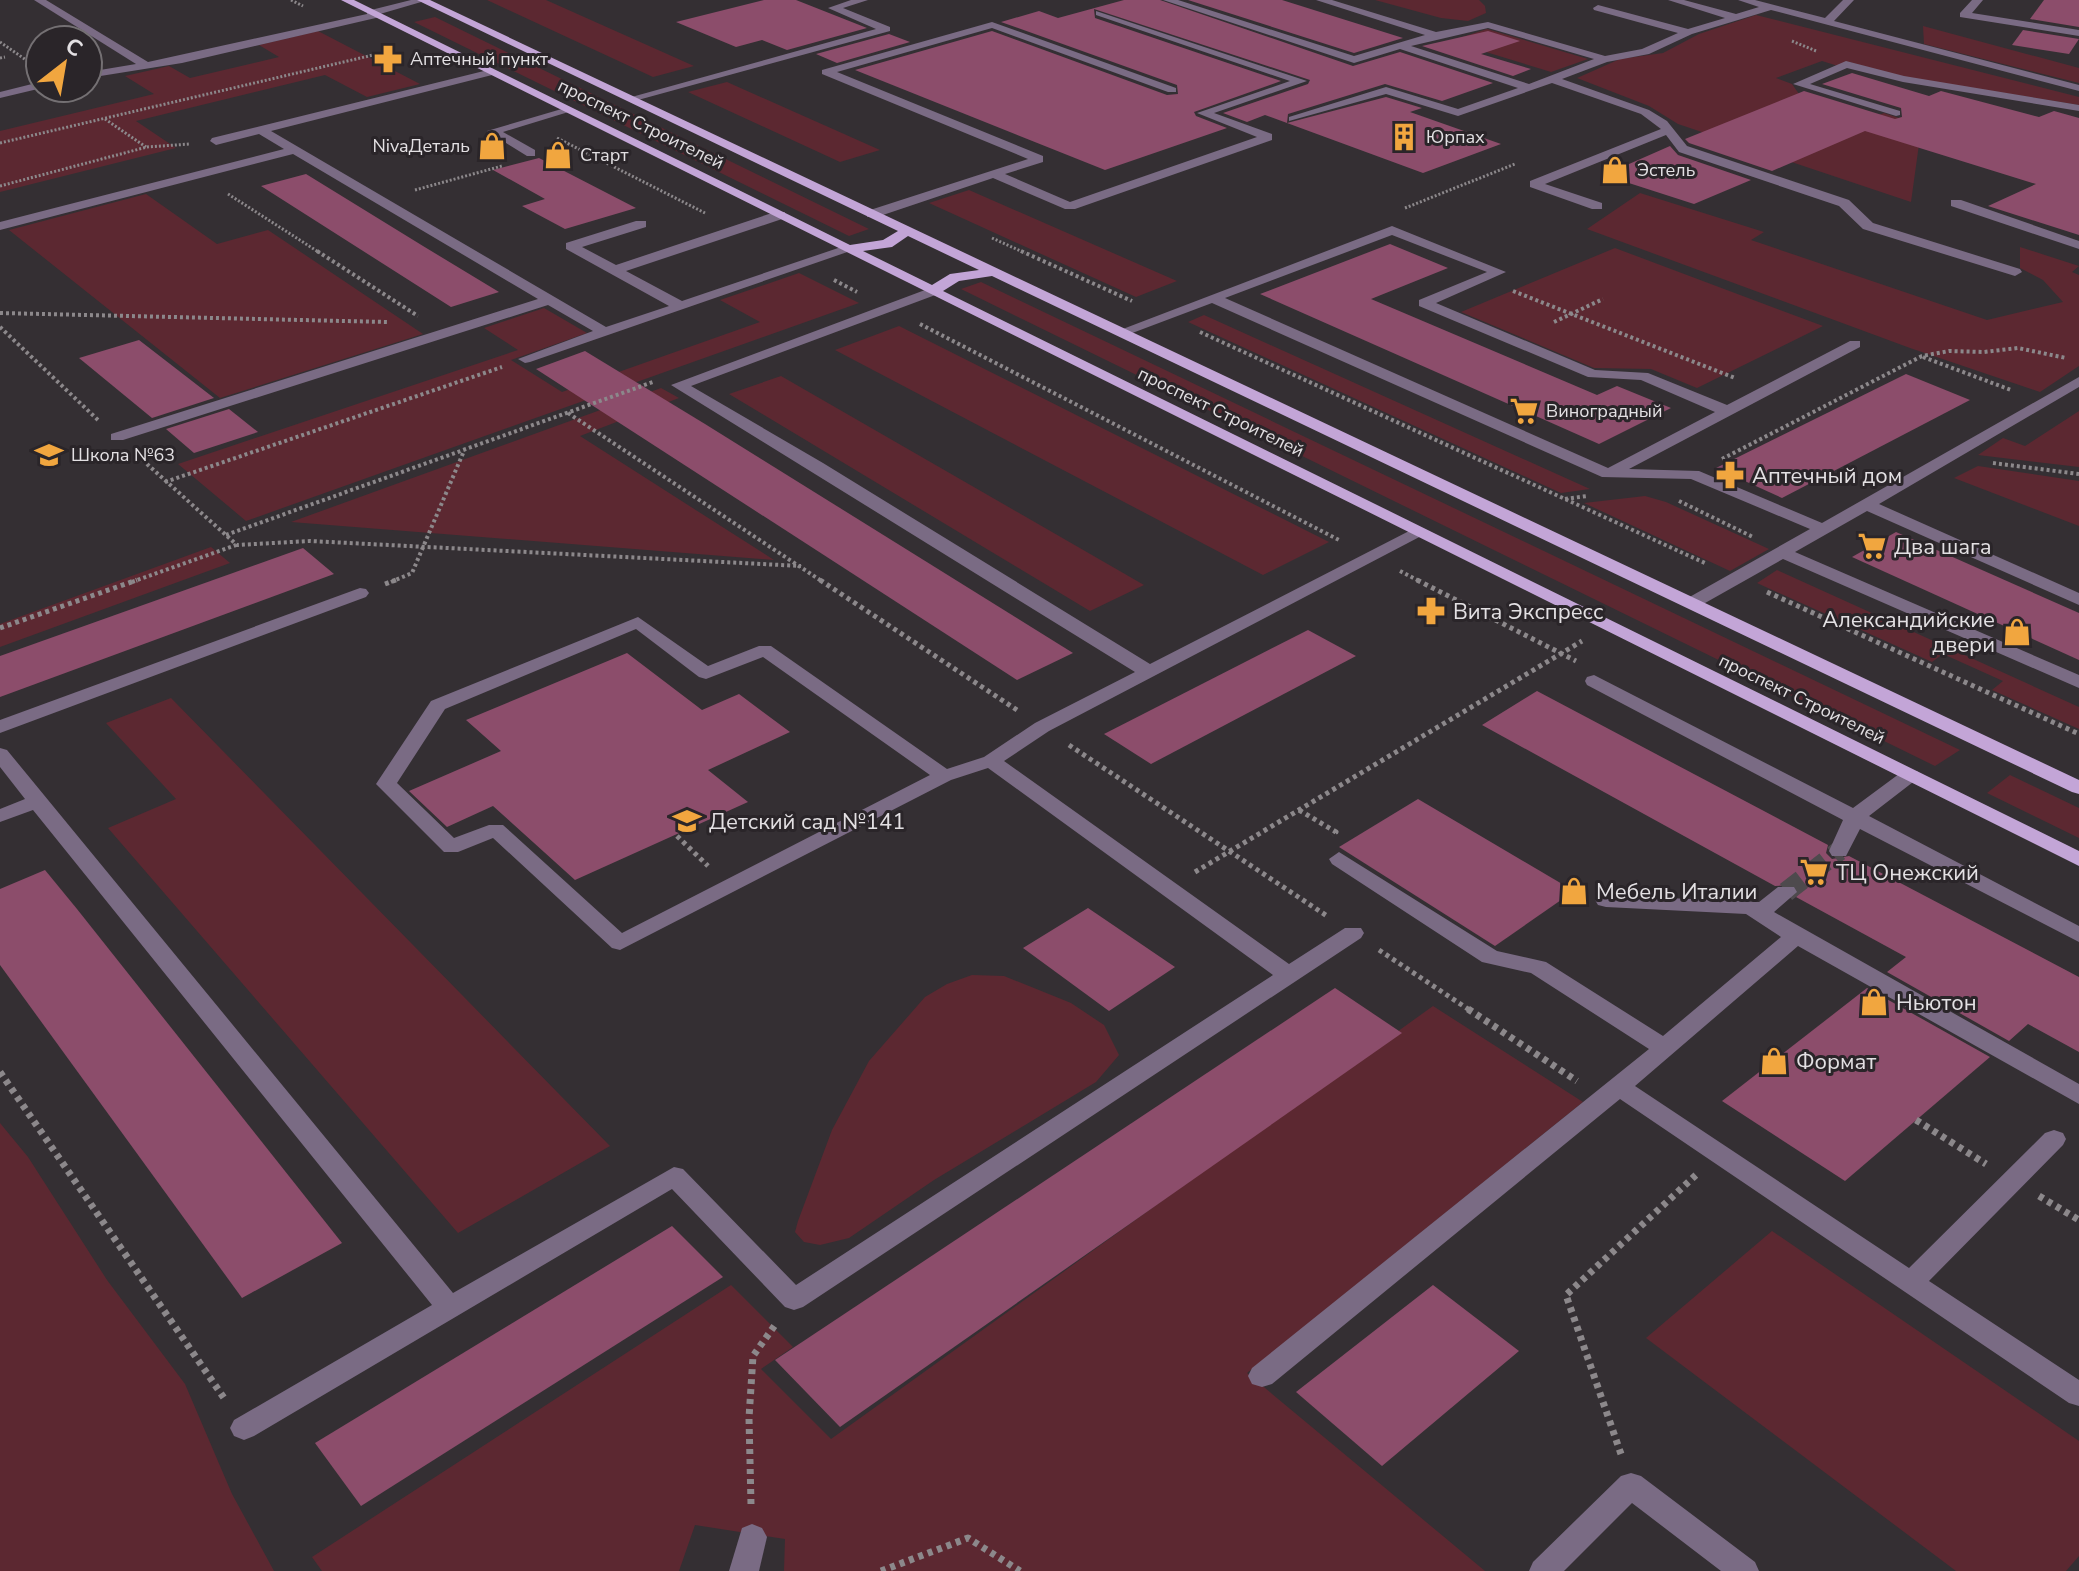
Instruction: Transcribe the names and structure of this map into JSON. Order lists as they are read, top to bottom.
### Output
{
  "streets": {
    "main road": ["проспект Строителей"]
  },
  "places": {
    "pharmacy": ["Аптечный пункт", "Аптечный дом", "Вита Экспресс"],
    "building": ["Юрпах"],
    "shop": [
      "NivaДеталь",
      "Старт",
      "Эстель",
      "Александийские двери",
      "Мебель Италии",
      "Ньютон",
      "Формат"
    ],
    "supermarket": ["Виноградный", "Два шага", "ТЦ Онежский"],
    "school or university": ["Школа №63", "Детский сад №141"]
  },
  "north": "top right"
}
